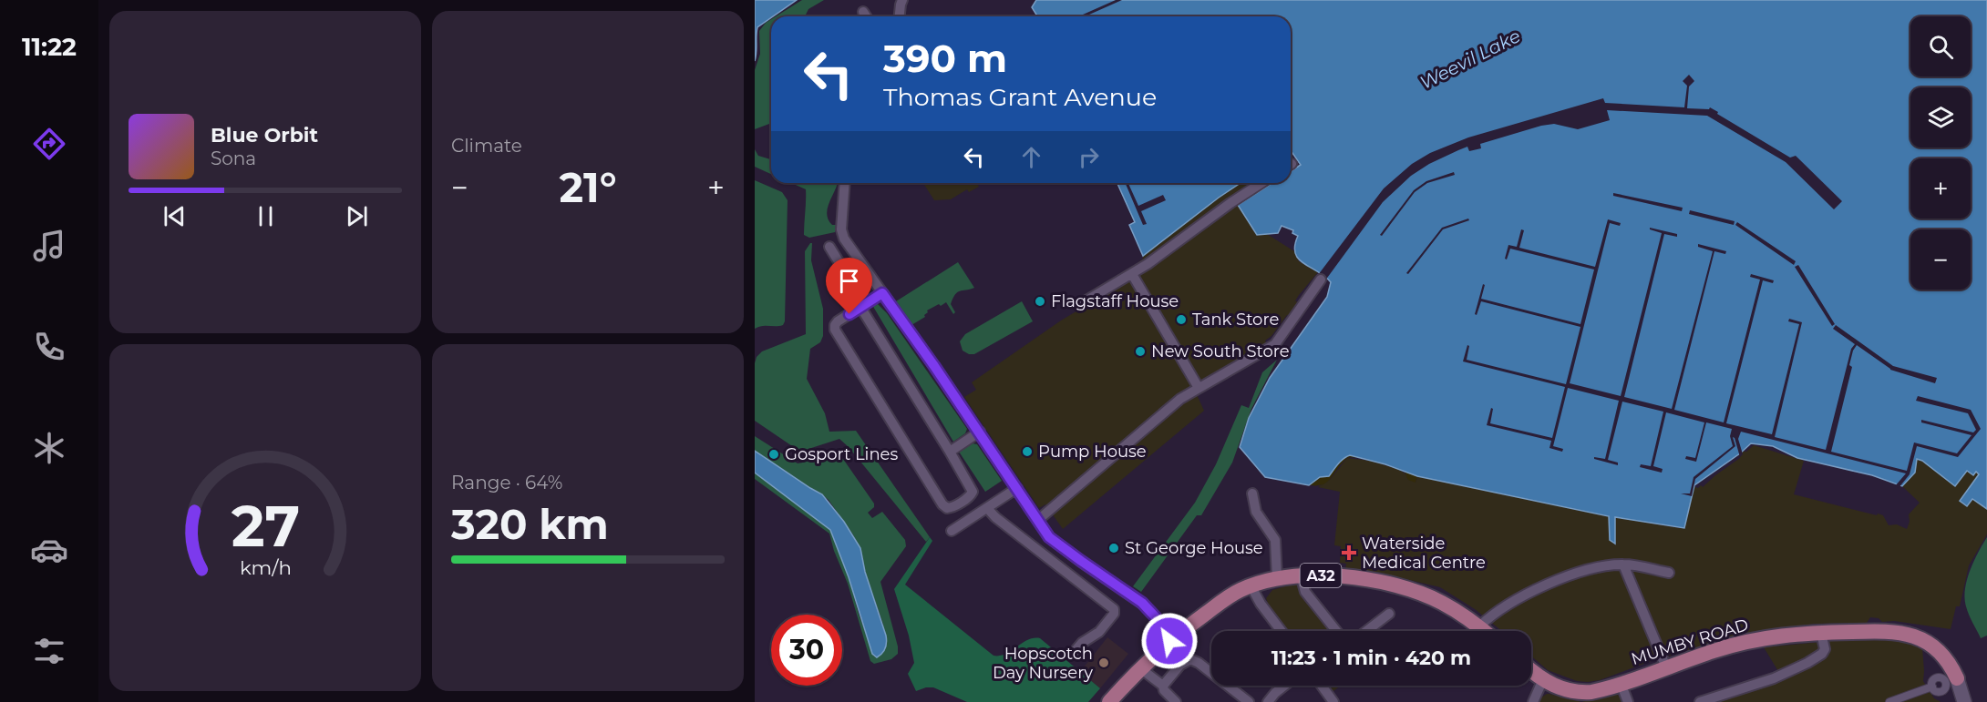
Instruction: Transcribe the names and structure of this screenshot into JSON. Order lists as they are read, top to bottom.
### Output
{
  "streets": {
    "main road": ["A32", "MUMBY ROAD"]
  },
  "water": ["Weevil Lake"],
  "places": {
    "other": [
      "Flagstaff House",
      "Tank Store",
      "New South Store",
      "Pump House",
      "Gosport Lines",
      "St George House",
      "Hopscotch Day Nursery"
    ],
    "health": ["Waterside Medical Centre"]
  },
  "page": {
    "tabs": "11:22",
    "tile": [
      "Climate",
      ["Range · 64%", "320 km"]
    ],
    "map_buttons": ["+", "−"],
    "turn": ["390 m", "Thomas Grant Avenue"],
    "song": ["Blue Orbit", "Sona"],
    "heat": ["−", "21°", "+"],
    "limit": "30",
    "trip": "11:23 · 1 min · 420 m",
    "gauge": ["27", "km/h"]
  }
}
